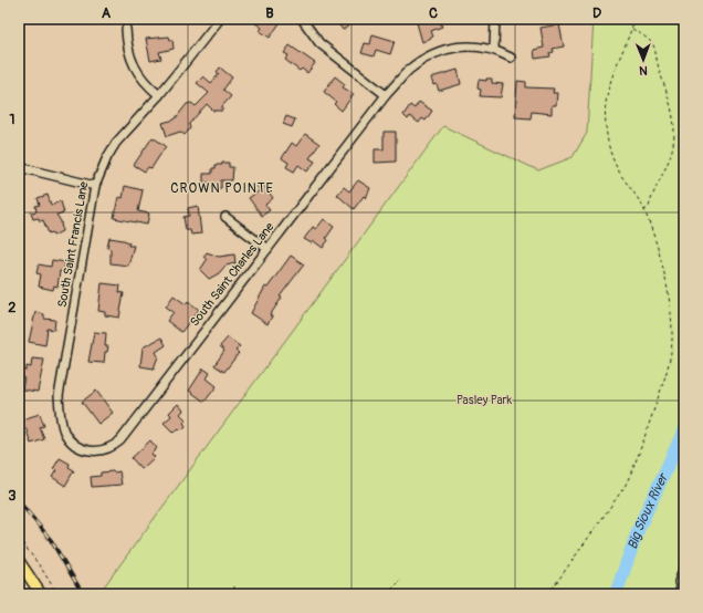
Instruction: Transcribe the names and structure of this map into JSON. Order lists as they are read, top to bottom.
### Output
{
  "streets": {
    "street": ["South Saint Francis Lane", "South Saint Charles Lane"]
  },
  "crossings": [
    ["South Saint Francis Lane", "South Saint Charles Lane"]
  ],
  "districts": ["CROWN POINTE"],
  "water": ["Big Sioux River"],
  "parks": ["Pasley Park"],
  "north": "bottom",
  "grid": {
    "columns": [
      "A",
      "B",
      "C",
      "D"
    ],
    "rows": ["1", "2", "3"]
  }
}
